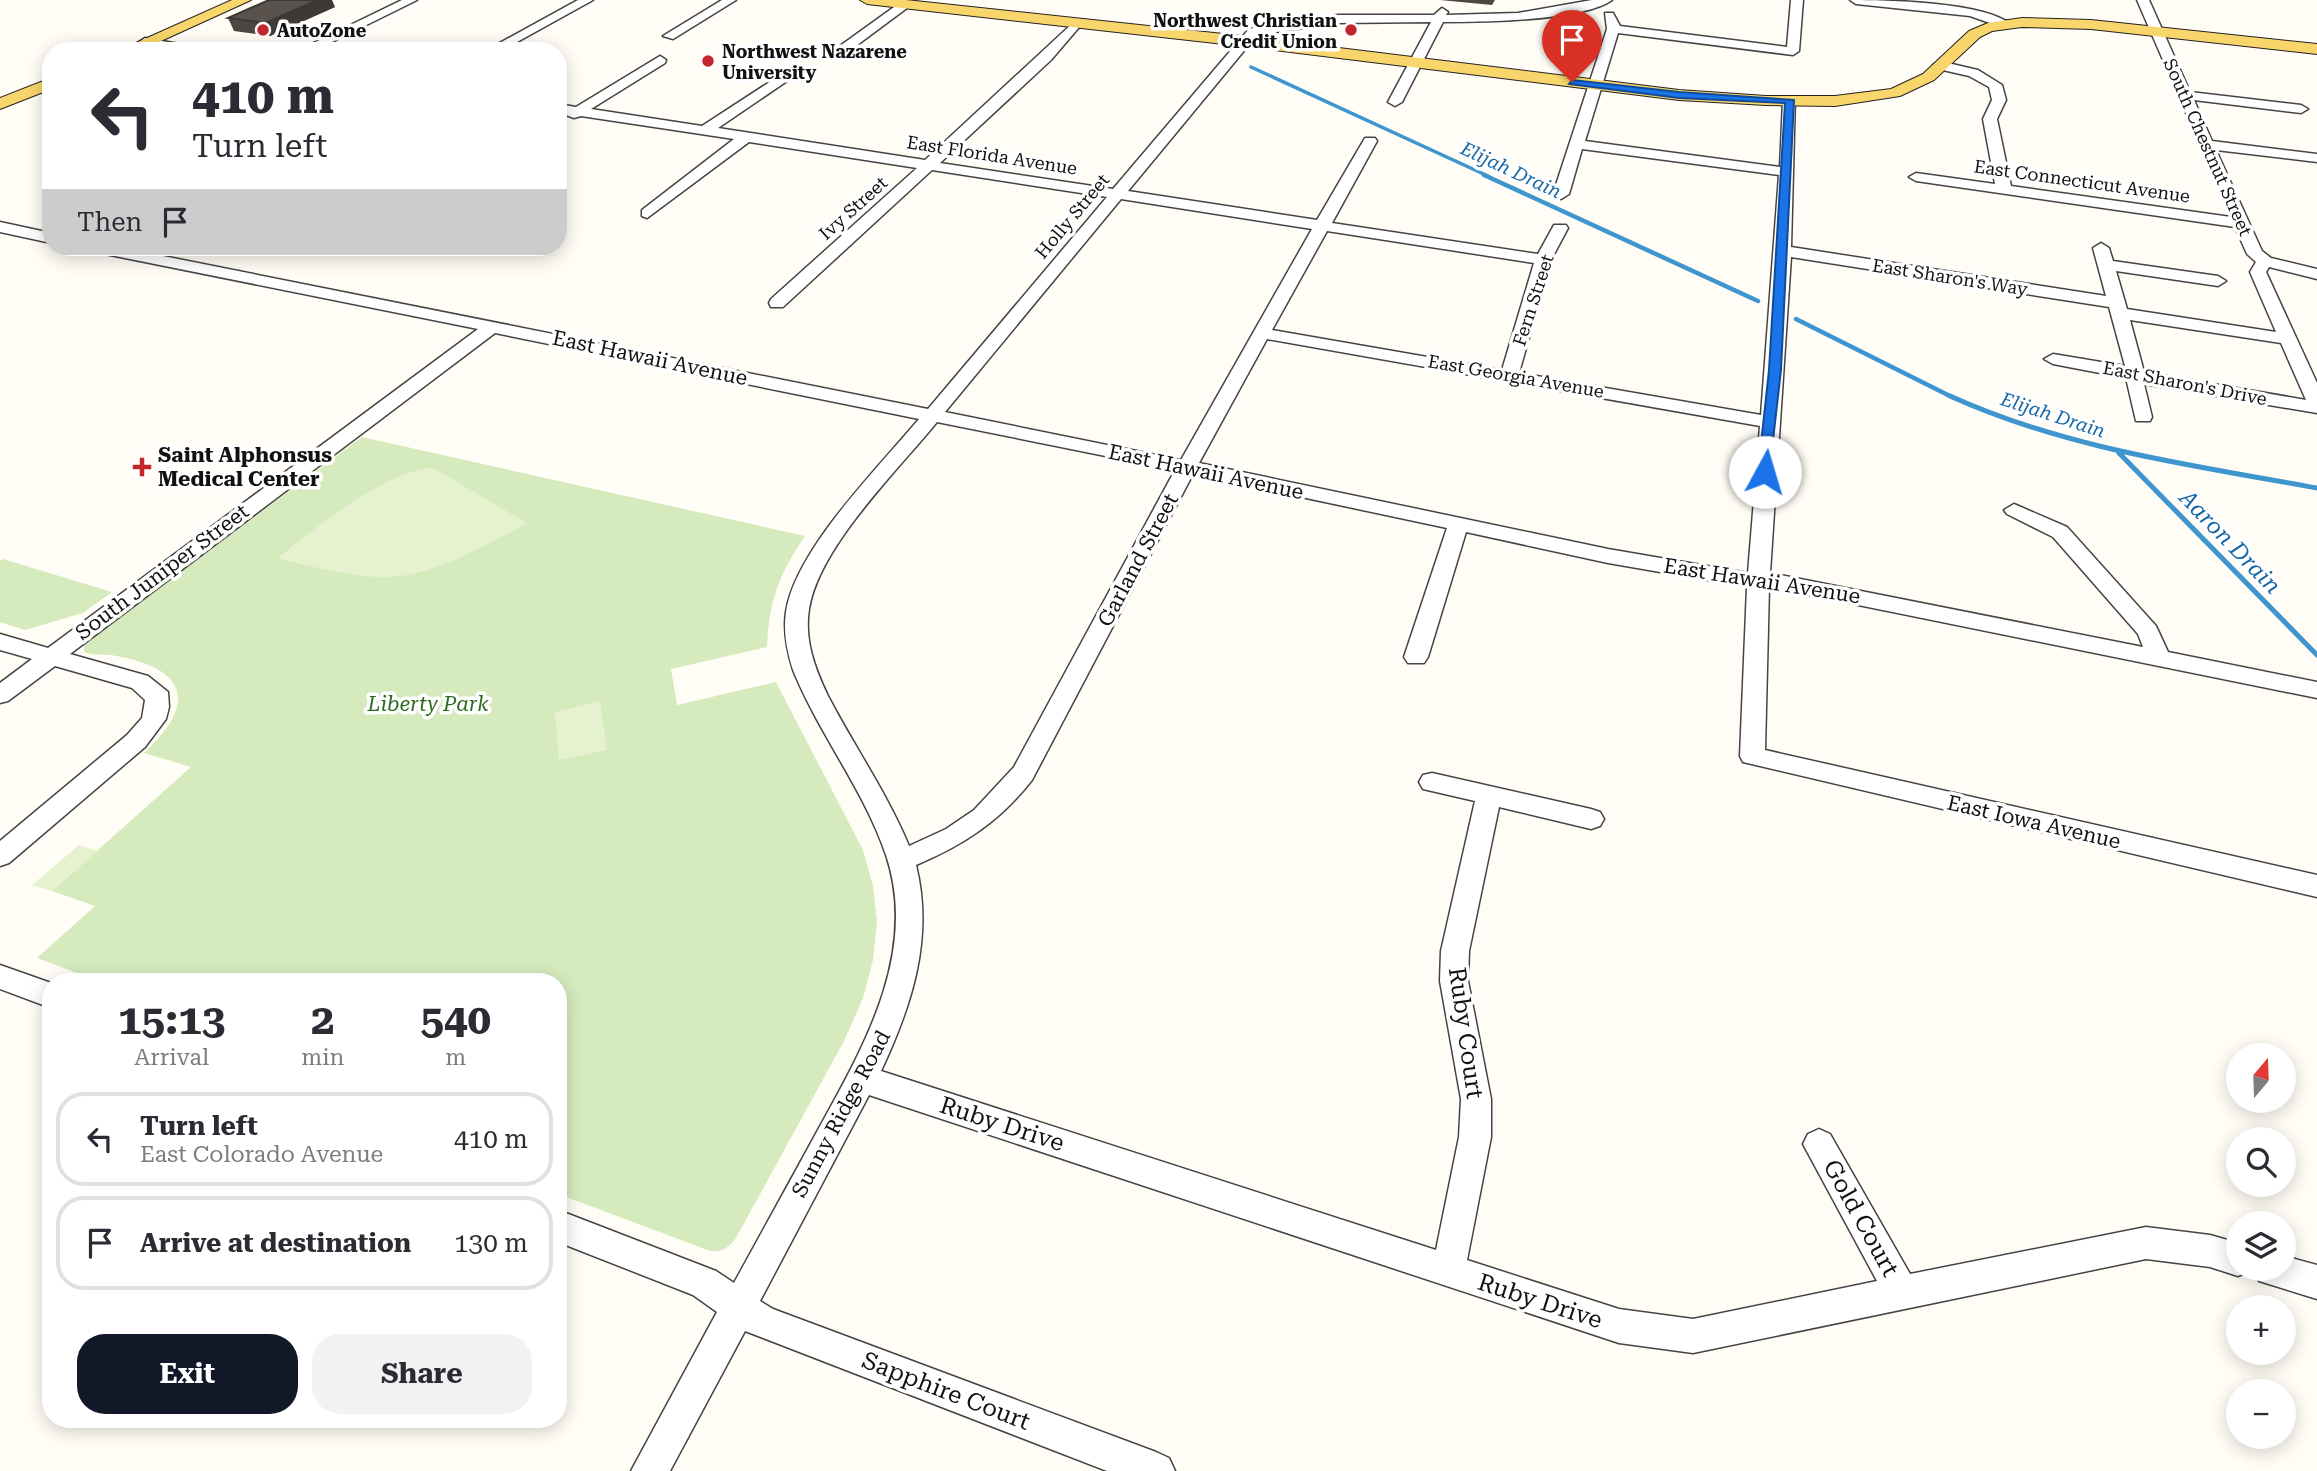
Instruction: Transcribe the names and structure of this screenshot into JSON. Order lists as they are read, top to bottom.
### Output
{
  "streets": {
    "street": [
      "South Chestnut Street",
      "East Florida Avenue",
      "East Connecticut Avenue",
      "Ivy Street",
      "Holly Street",
      "East Sharon's Way",
      "Fern Street",
      "East Hawaii Avenue",
      "East Georgia Avenue",
      "East Sharon's Drive",
      "Garland Street",
      "South Juniper Street",
      "East Iowa Avenue",
      "Ruby Court",
      "Sunny Ridge Road",
      "Ruby Drive",
      "Gold Court",
      "Sapphire Court"
    ]
  },
  "crossings": [
    ["South Chestnut Street", "East Connecticut Avenue"],
    ["East Florida Avenue", "Ivy Street"],
    ["East Florida Avenue", "Holly Street"],
    ["East Florida Avenue", "Fern Street"],
    ["East Florida Avenue", "Garland Street"],
    ["Holly Street", "East Hawaii Avenue"],
    ["Holly Street", "Sunny Ridge Road"],
    ["Fern Street", "East Georgia Avenue"],
    ["East Hawaii Avenue", "Garland Street"],
    ["East Hawaii Avenue", "South Juniper Street"],
    ["East Hawaii Avenue", "East Iowa Avenue"],
    ["East Hawaii Avenue", "Sunny Ridge Road"],
    ["East Georgia Avenue", "Garland Street"],
    ["Garland Street", "Sunny Ridge Road"],
    ["Ruby Court", "Ruby Drive"],
    ["Sunny Ridge Road", "Ruby Drive"],
    ["Sunny Ridge Road", "Sapphire Court"],
    ["Ruby Drive", "Gold Court"]
  ],
  "water": ["Elijah Drain", "Aaron Drain"],
  "parks": ["Liberty Park"],
  "places": {
    "other": ["AutoZone", "Northwest Christian Credit Union", "Northwest Nazarene University"],
    "health": ["Saint Alphonsus Medical Center"]
  },
  "north": "top",
  "page": {
    "turn": ["410 m", "Turn left"],
    "then": "Then",
    "eta": [
      "15:13",
      "Arrival",
      "2",
      "min",
      "540",
      "m"
    ],
    "map_buttons": ["+", "−"],
    "list": [
      {
        "name": "Turn left",
        "note": "East Colorado Avenue",
        "value": "410 m"
      },
      {
        "name": "Arrive at destination",
        "value": "130 m"
      }
    ],
    "buttons": ["Exit", "Share"]
  }
}
